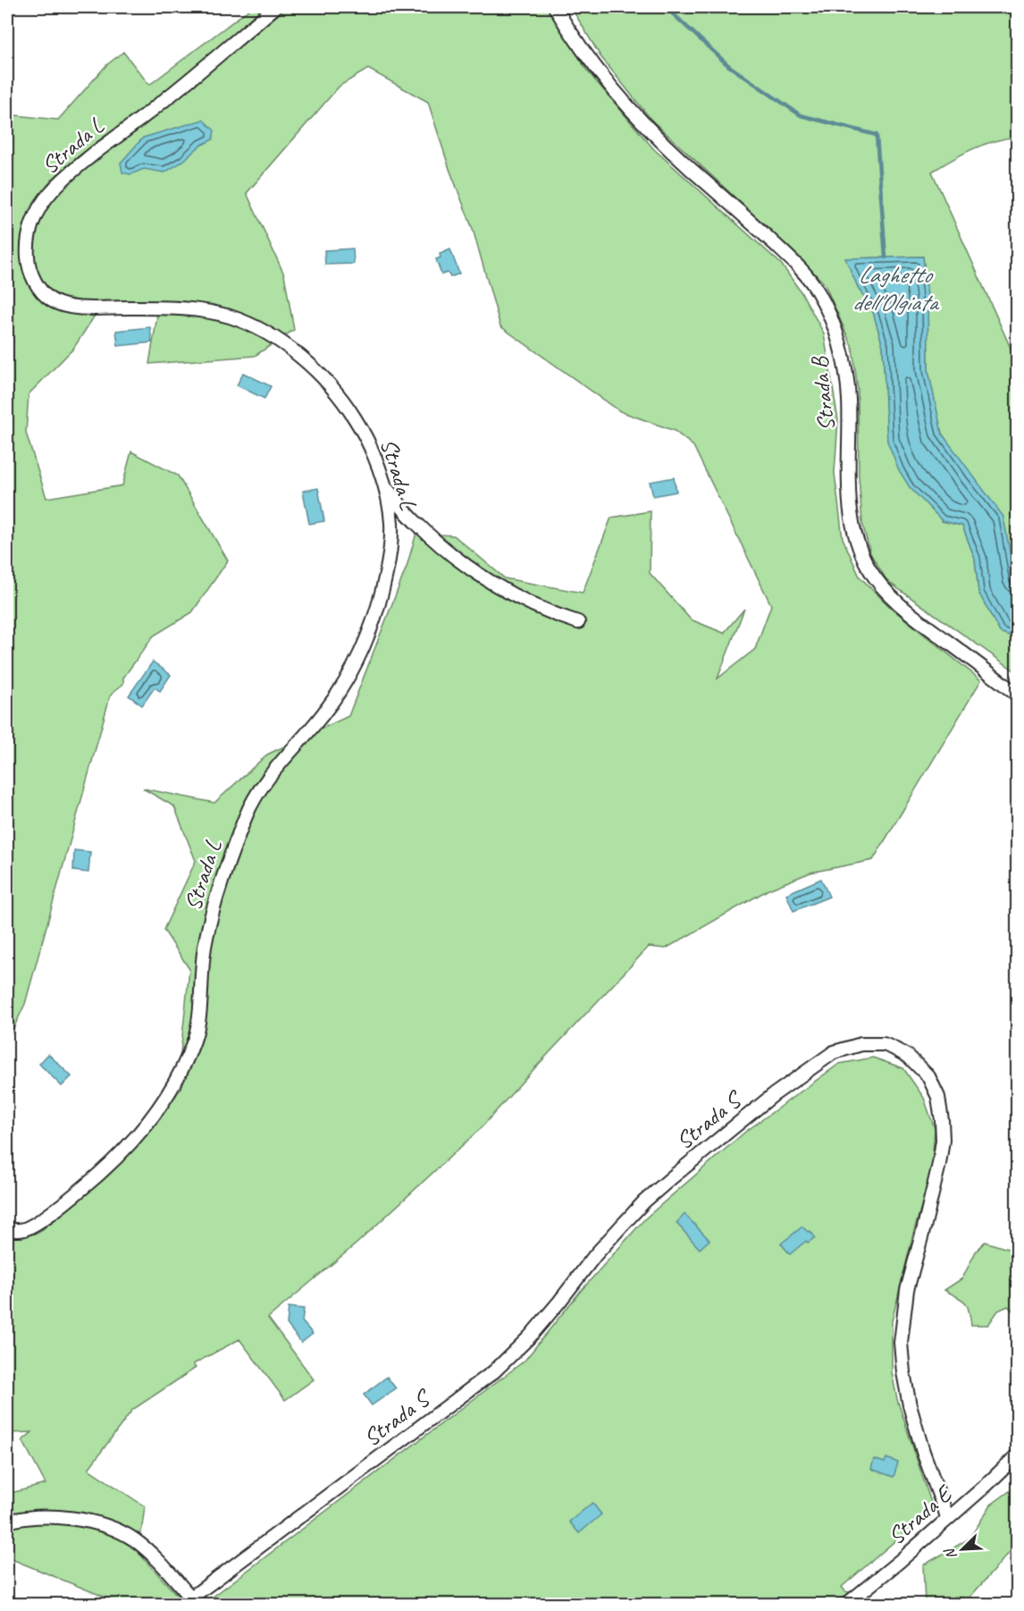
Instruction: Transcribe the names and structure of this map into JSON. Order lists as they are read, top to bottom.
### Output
{
  "streets": {
    "street": [
      "Strada L",
      "Strada B",
      "Strada S",
      "Strada E"
    ]
  },
  "crossings": [
    ["Strada S", "Strada E"]
  ],
  "water": ["Laghetto dell'Olgiata"],
  "north": "bottom left"
}
